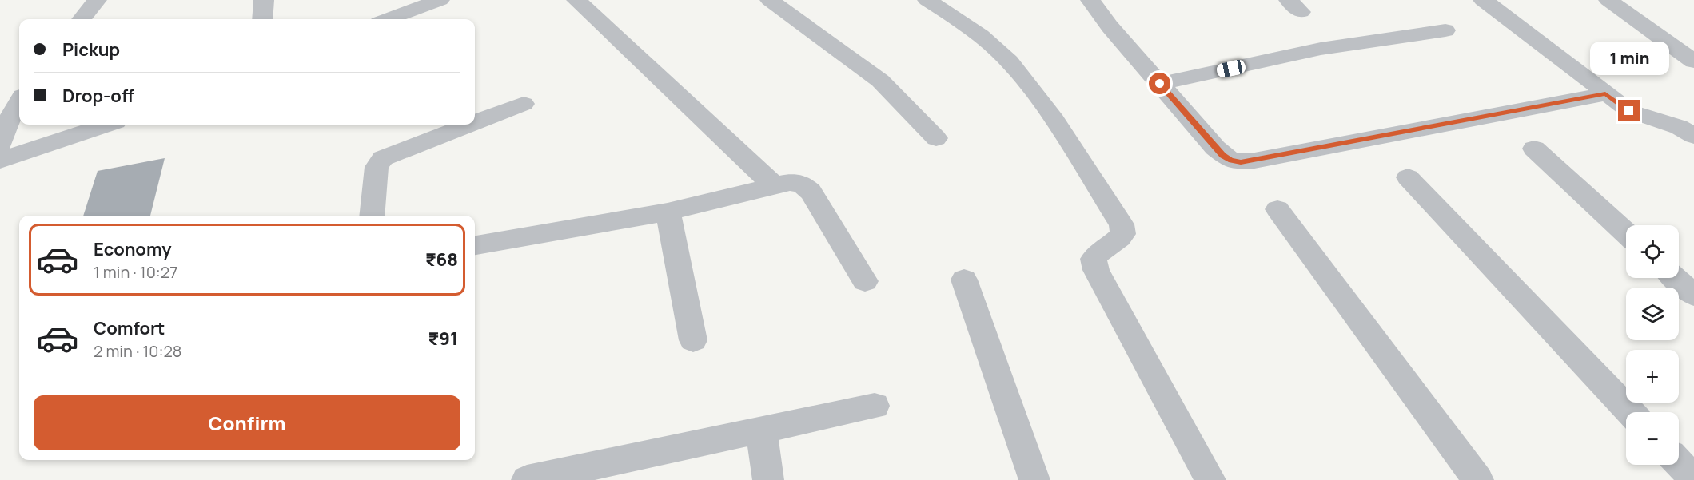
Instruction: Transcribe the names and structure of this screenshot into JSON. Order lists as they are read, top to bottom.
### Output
{
  "page": {
    "banner": ["Pickup", "Drop-off"],
    "bubble": "1 min",
    "list": [
      {
        "name": "Economy",
        "note": "1 min · 10:27",
        "value": "₹68"
      },
      {
        "name": "Comfort",
        "note": "2 min · 10:28",
        "value": "₹91"
      }
    ],
    "map_buttons": ["+", "−"],
    "buttons": "Confirm"
  }
}
